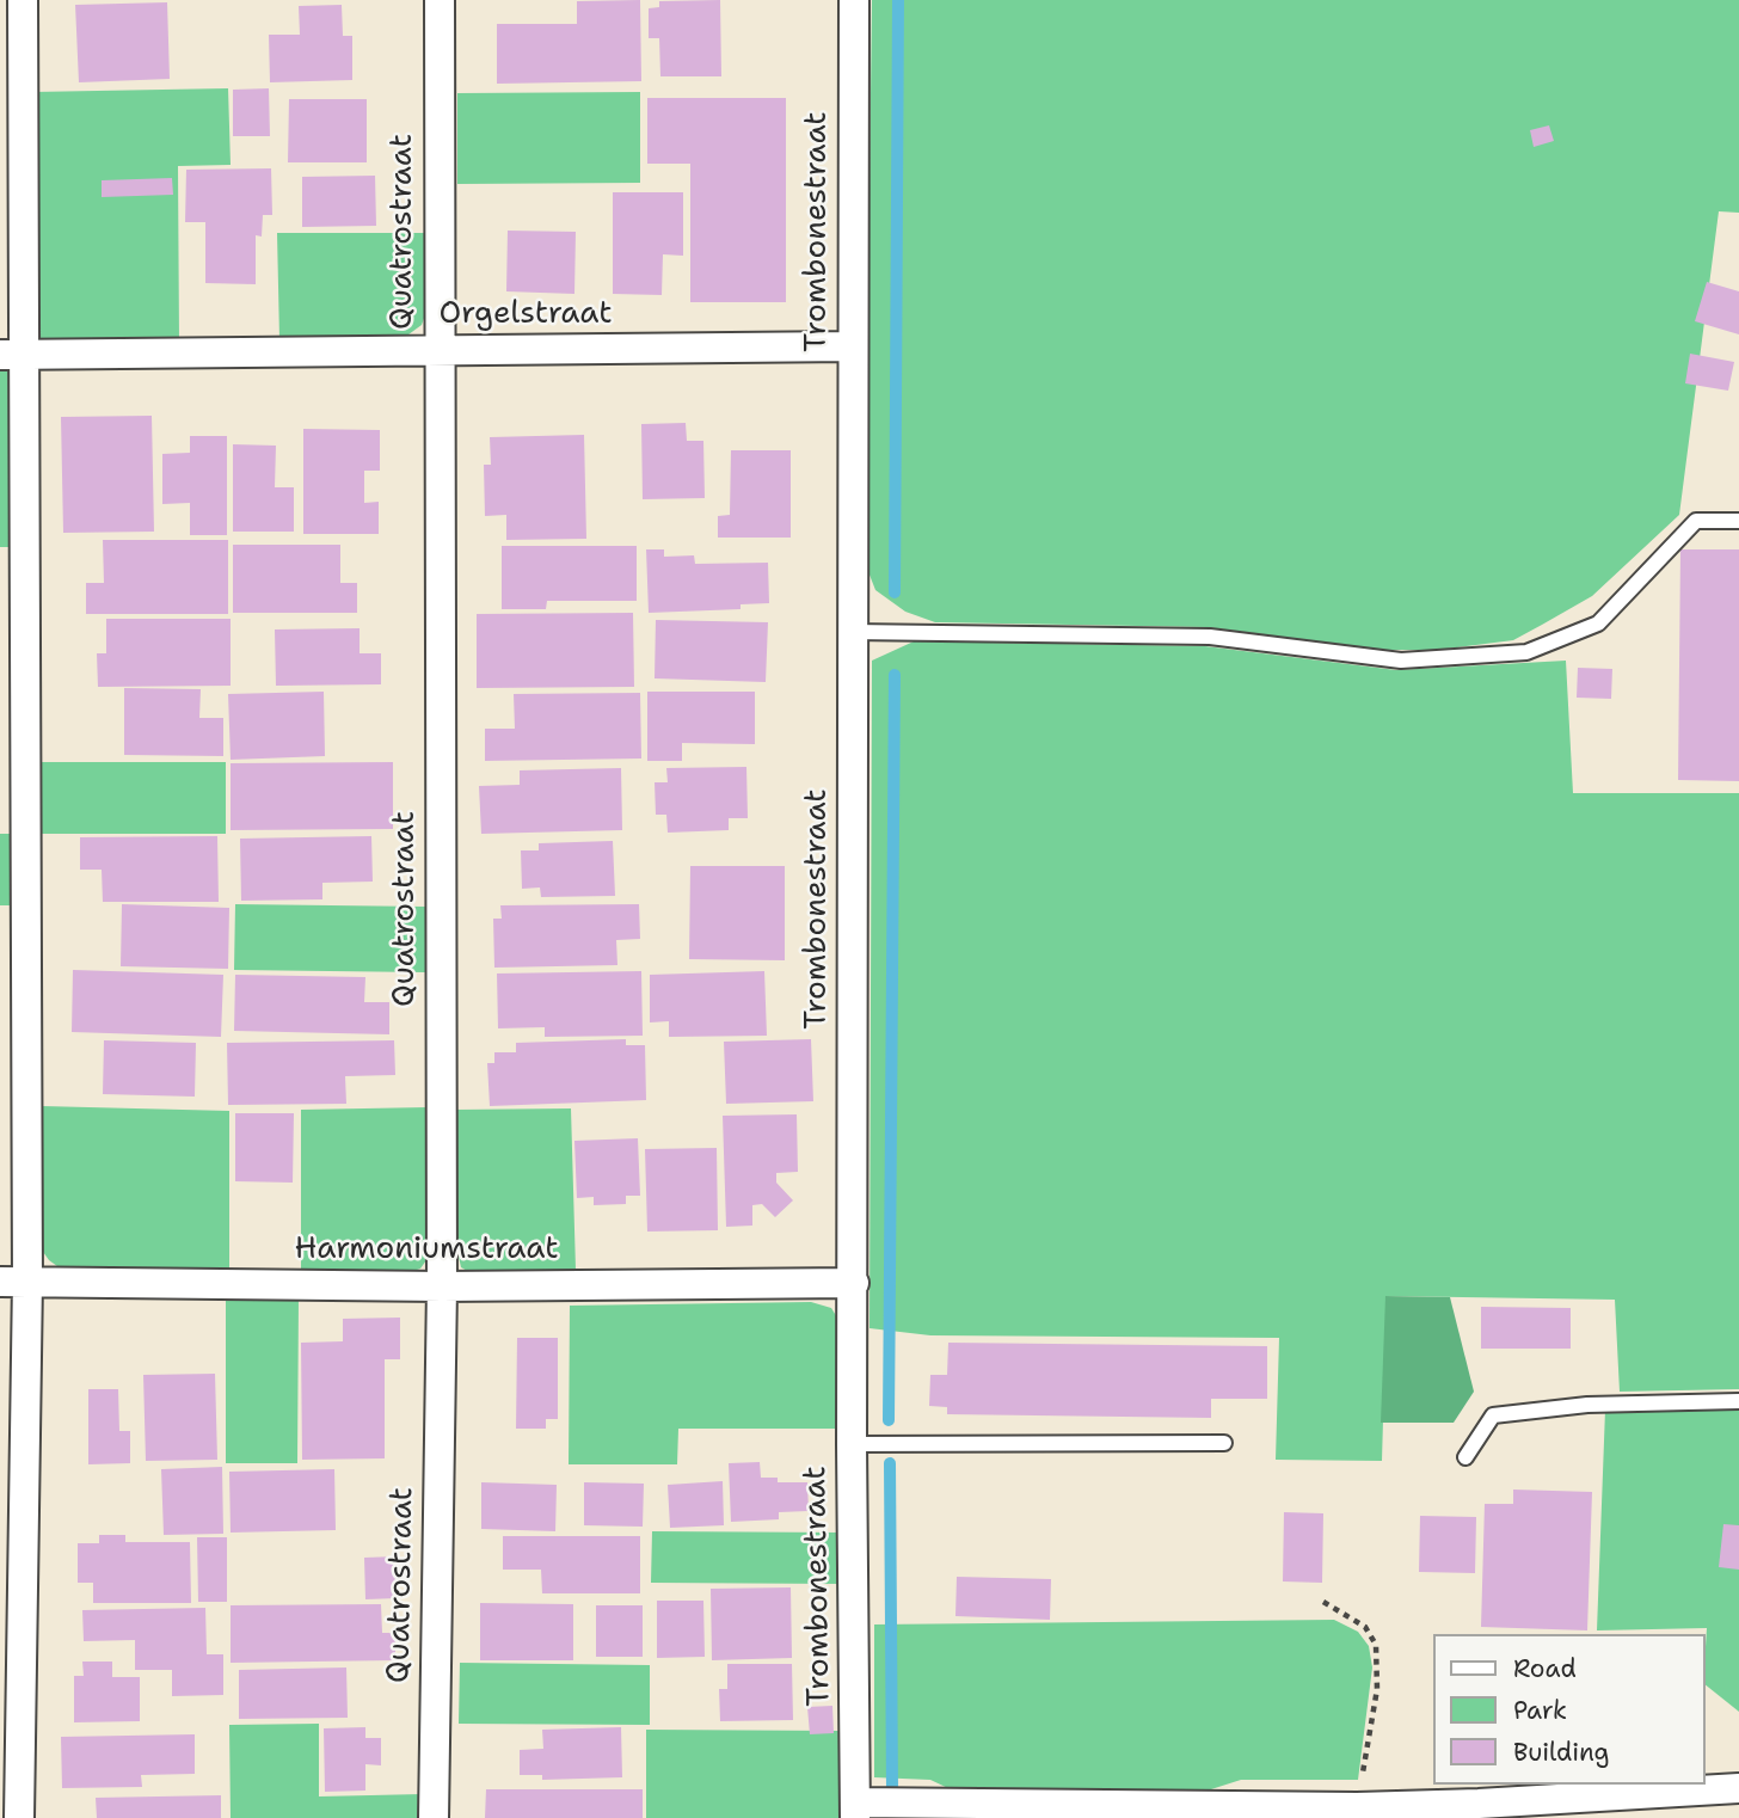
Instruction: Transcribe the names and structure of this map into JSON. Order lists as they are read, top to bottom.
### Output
{
  "streets": {
    "street": [
      "Quatrostraat",
      "Trombonestraat",
      "Orgelstraat",
      "Harmoniumstraat"
    ]
  },
  "crossings": [
    ["Quatrostraat", "Orgelstraat"],
    ["Quatrostraat", "Harmoniumstraat"],
    ["Trombonestraat", "Orgelstraat"],
    ["Trombonestraat", "Harmoniumstraat"]
  ],
  "legend": ["Road", "Park", "Building"]
}
